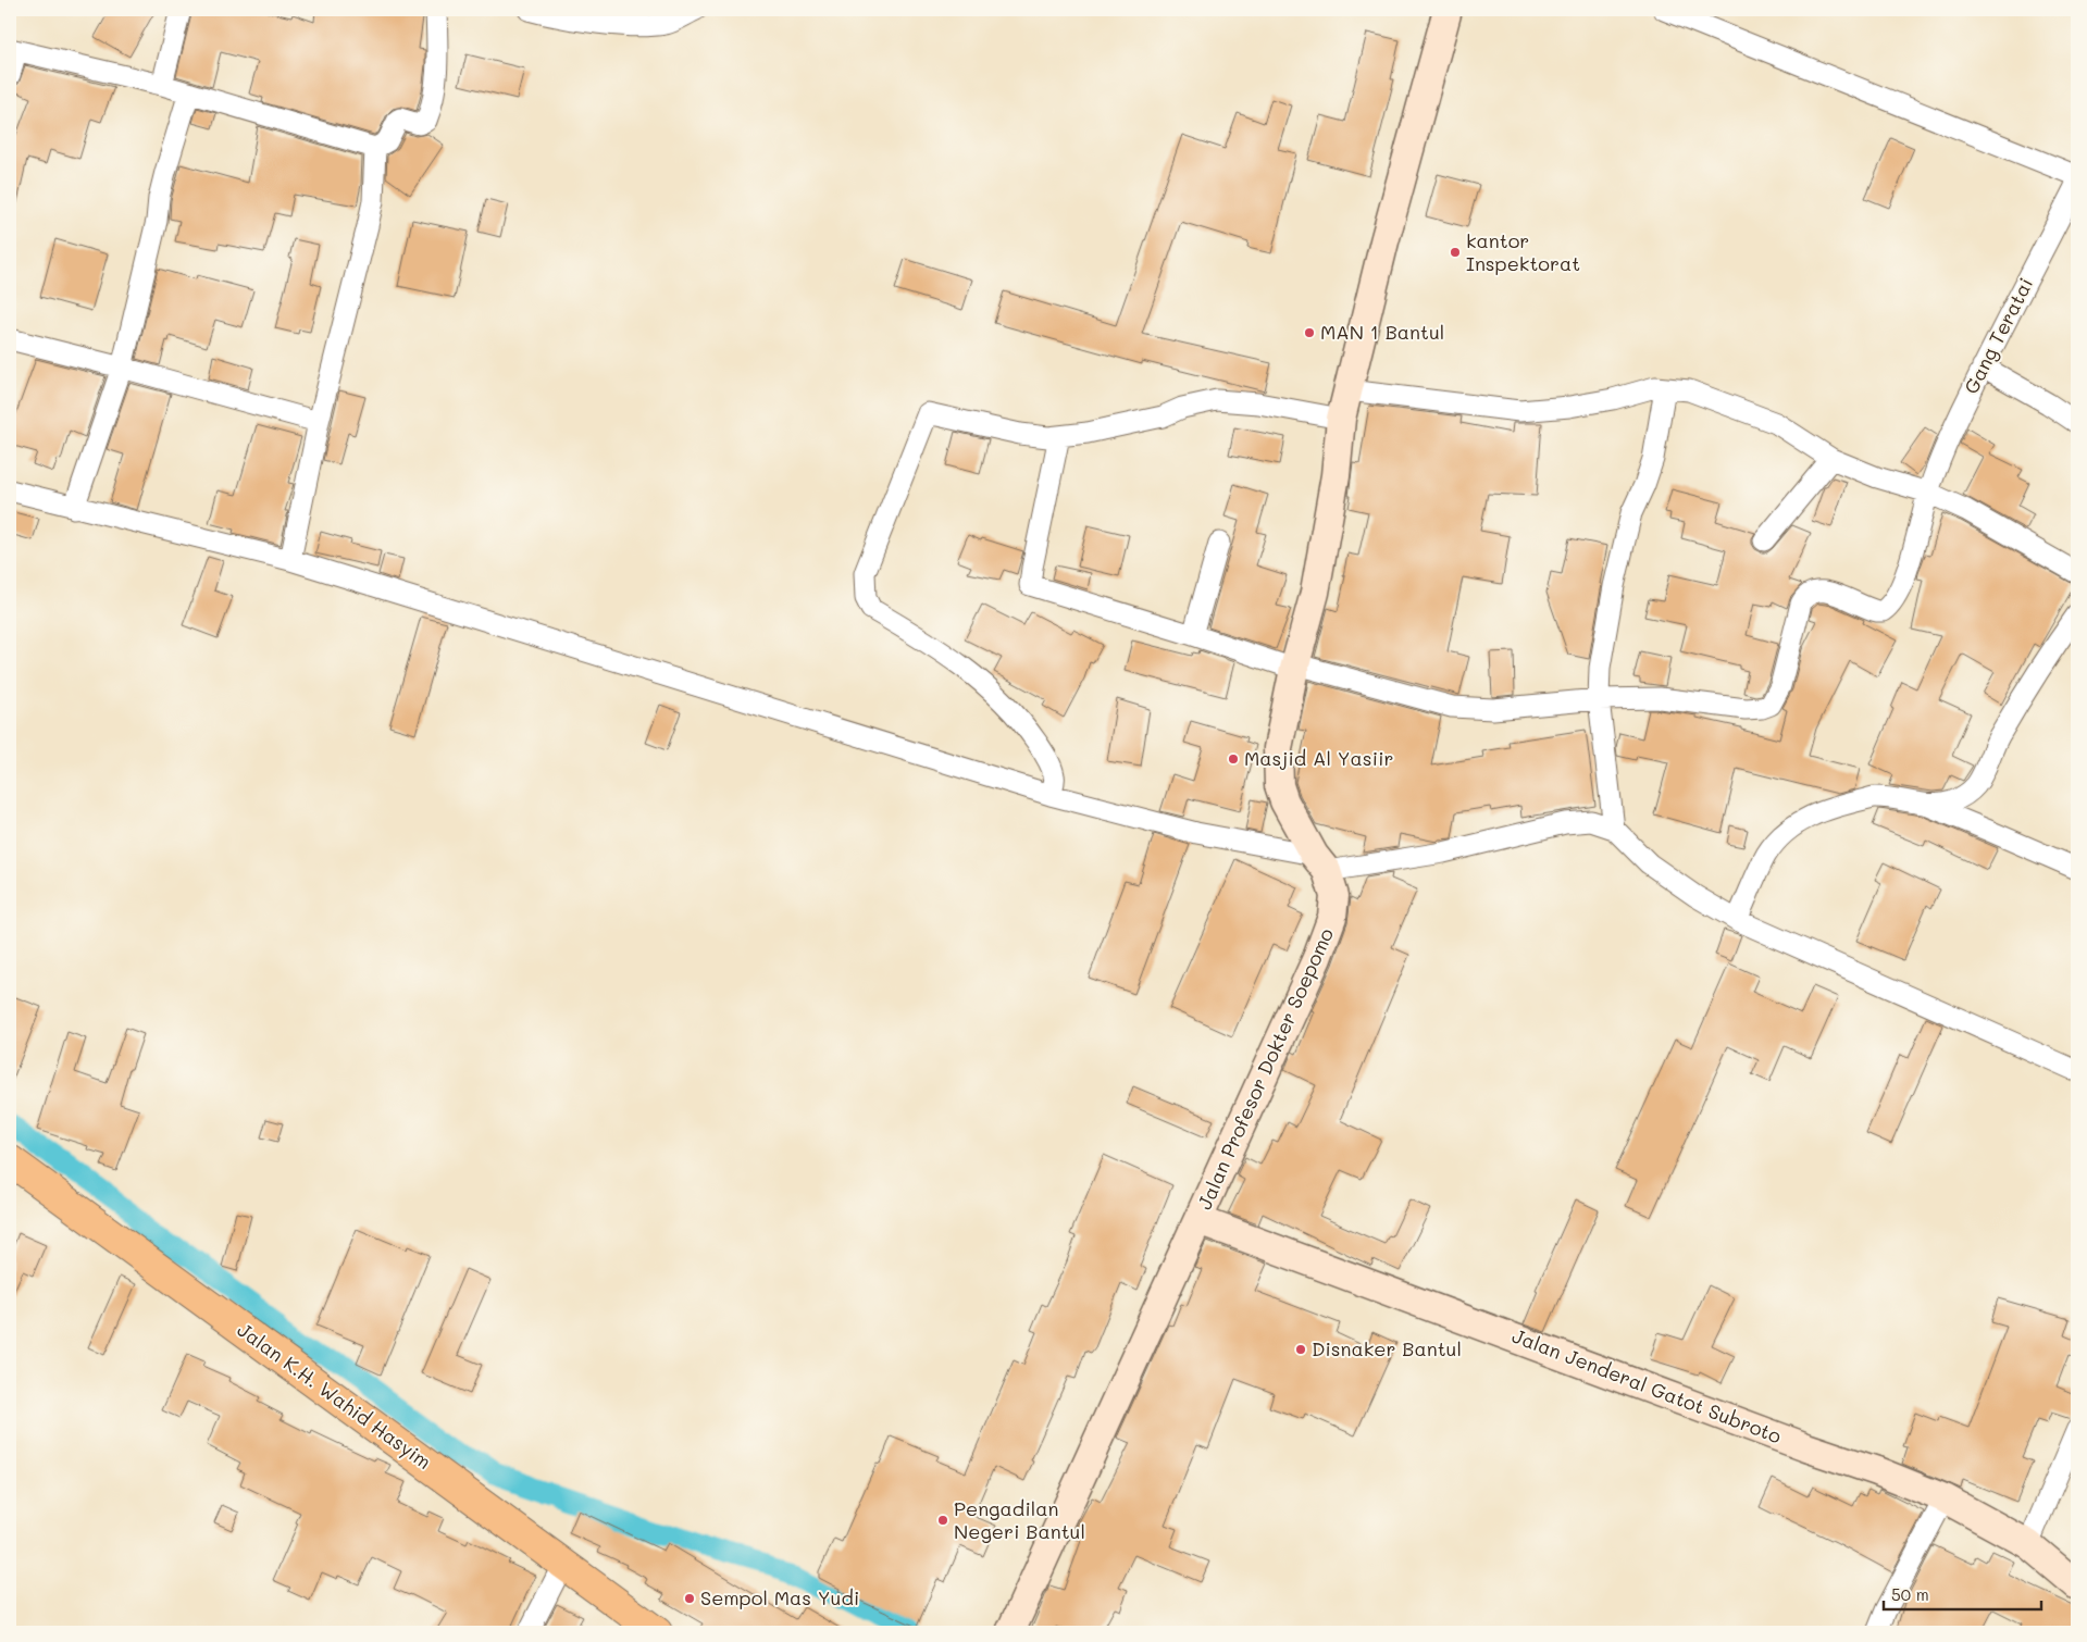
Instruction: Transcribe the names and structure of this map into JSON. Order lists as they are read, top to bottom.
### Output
{
  "streets": {
    "main road": ["Jalan Profesor Dokter Soepomo", "Jalan Jenderal Gatot Subroto", "Jalan K.H. Wahid Hasyim"],
    "street": ["Gang Teratai"]
  },
  "crossings": [
    ["Jalan Profesor Dokter Soepomo", "Jalan Jenderal Gatot Subroto"]
  ],
  "places": [
    "kantor Inspektorat",
    "MAN 1 Bantul",
    "Masjid Al Yasiir",
    "Disnaker Bantul",
    "Pengadilan Negeri Bantul",
    "Sempol Mas Yudi"
  ],
  "scale_bar": "50 m"
}
